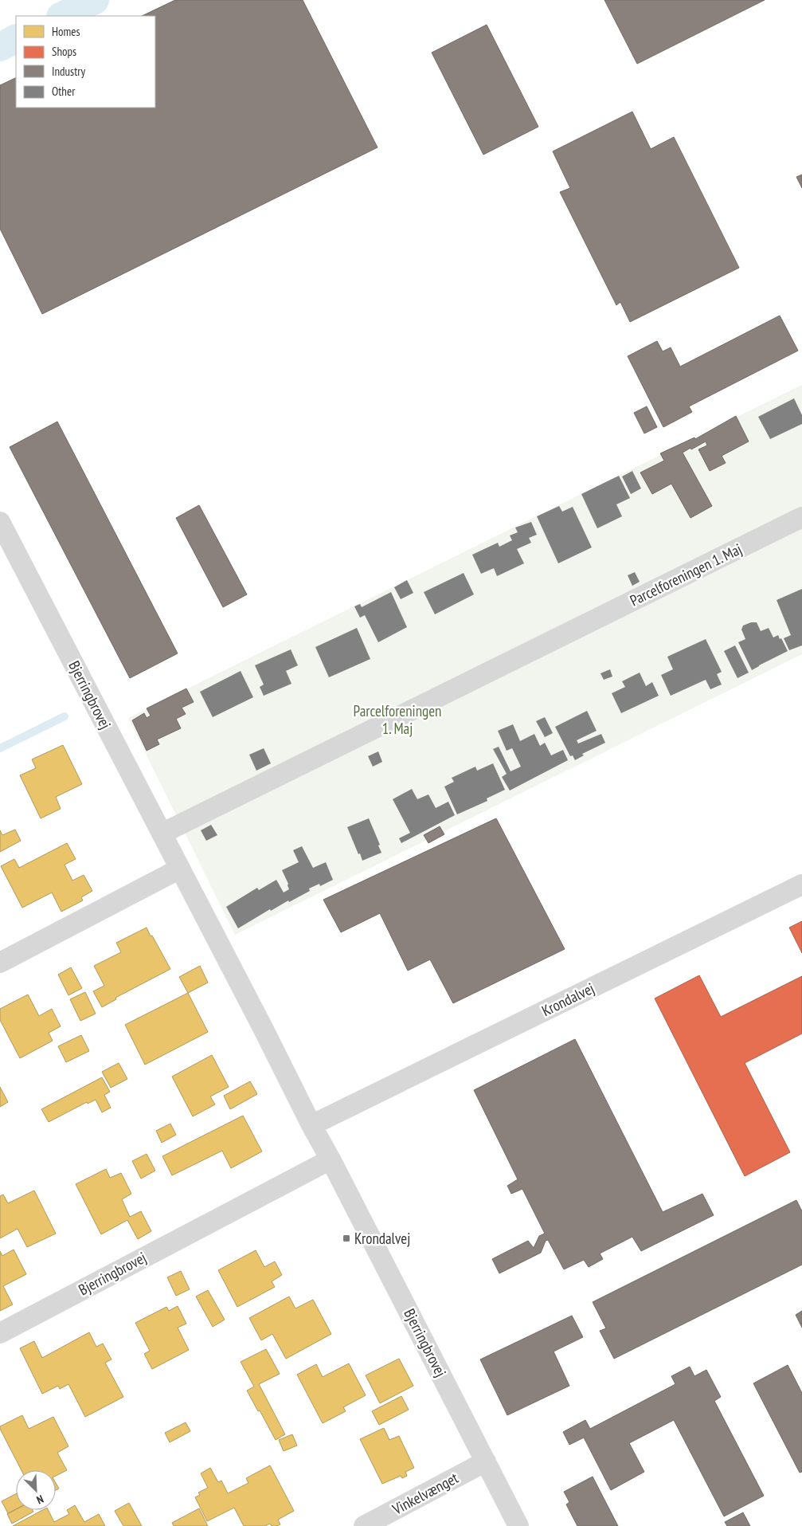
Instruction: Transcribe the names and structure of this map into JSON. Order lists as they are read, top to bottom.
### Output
{
  "streets": {
    "street": [
      "Parcelforeningen 1. Maj",
      "Bjerringbrovej",
      "Krondalvej",
      "Vinkelvænget"
    ]
  },
  "crossings": [
    ["Parcelforeningen 1. Maj", "Bjerringbrovej"],
    ["Bjerringbrovej", "Krondalvej"],
    ["Bjerringbrovej", "Vinkelvænget"]
  ],
  "parks": ["Parcelforeningen 1. Maj"],
  "places": {
    "transit": ["Krondalvej"]
  },
  "legend": [
    "Homes",
    "Shops",
    "Industry",
    "Other"
  ],
  "north": "bottom right"
}
